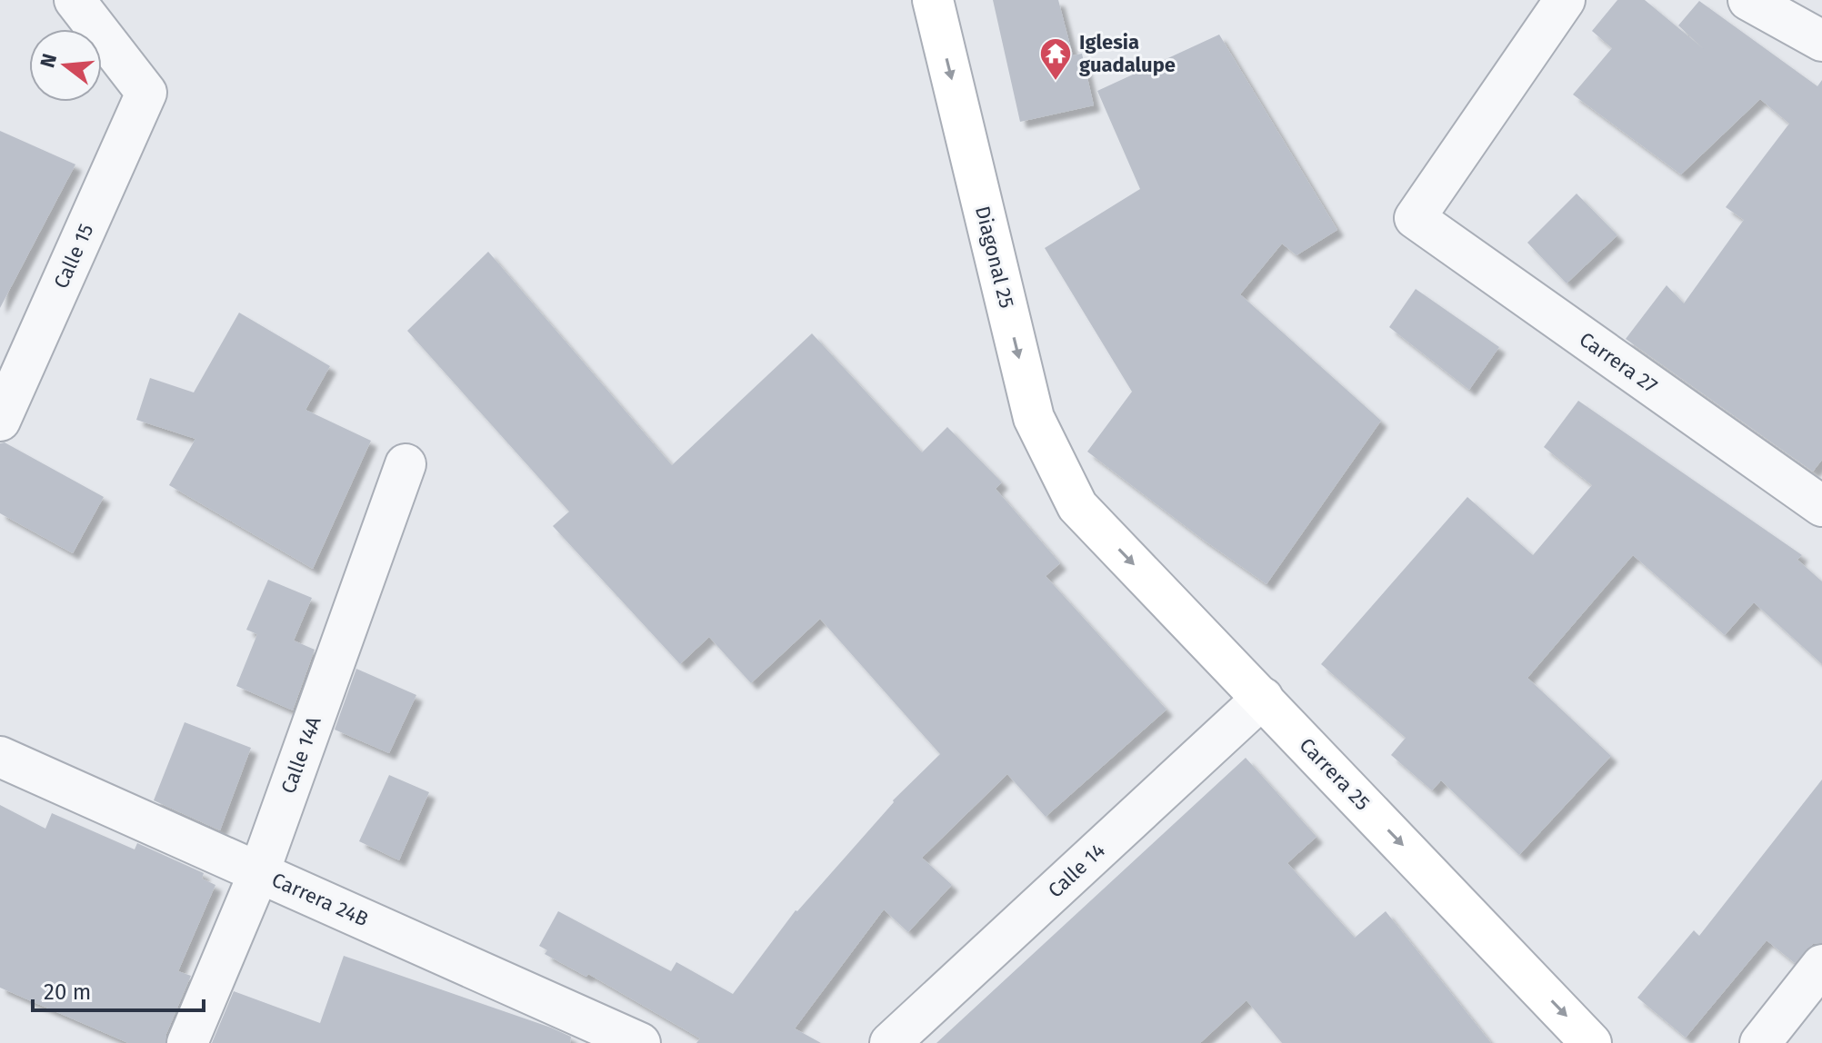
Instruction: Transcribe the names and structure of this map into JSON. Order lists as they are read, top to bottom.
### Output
{
  "streets": {
    "main road": ["Diagonal 25", "Carrera 25"],
    "street": [
      "Calle 15",
      "Carrera 27",
      "Calle 14A",
      "Calle 14",
      "Carrera 24B"
    ]
  },
  "crossings": [
    ["Diagonal 25", "Carrera 25"],
    ["Calle 14A", "Carrera 24B"],
    ["Carrera 25", "Calle 14"]
  ],
  "one_way": ["Diagonal 25", "Carrera 25"],
  "places": {
    "temple": ["Iglesia guadalupe"]
  },
  "scale_bar": "20 m",
  "north": "left"
}
